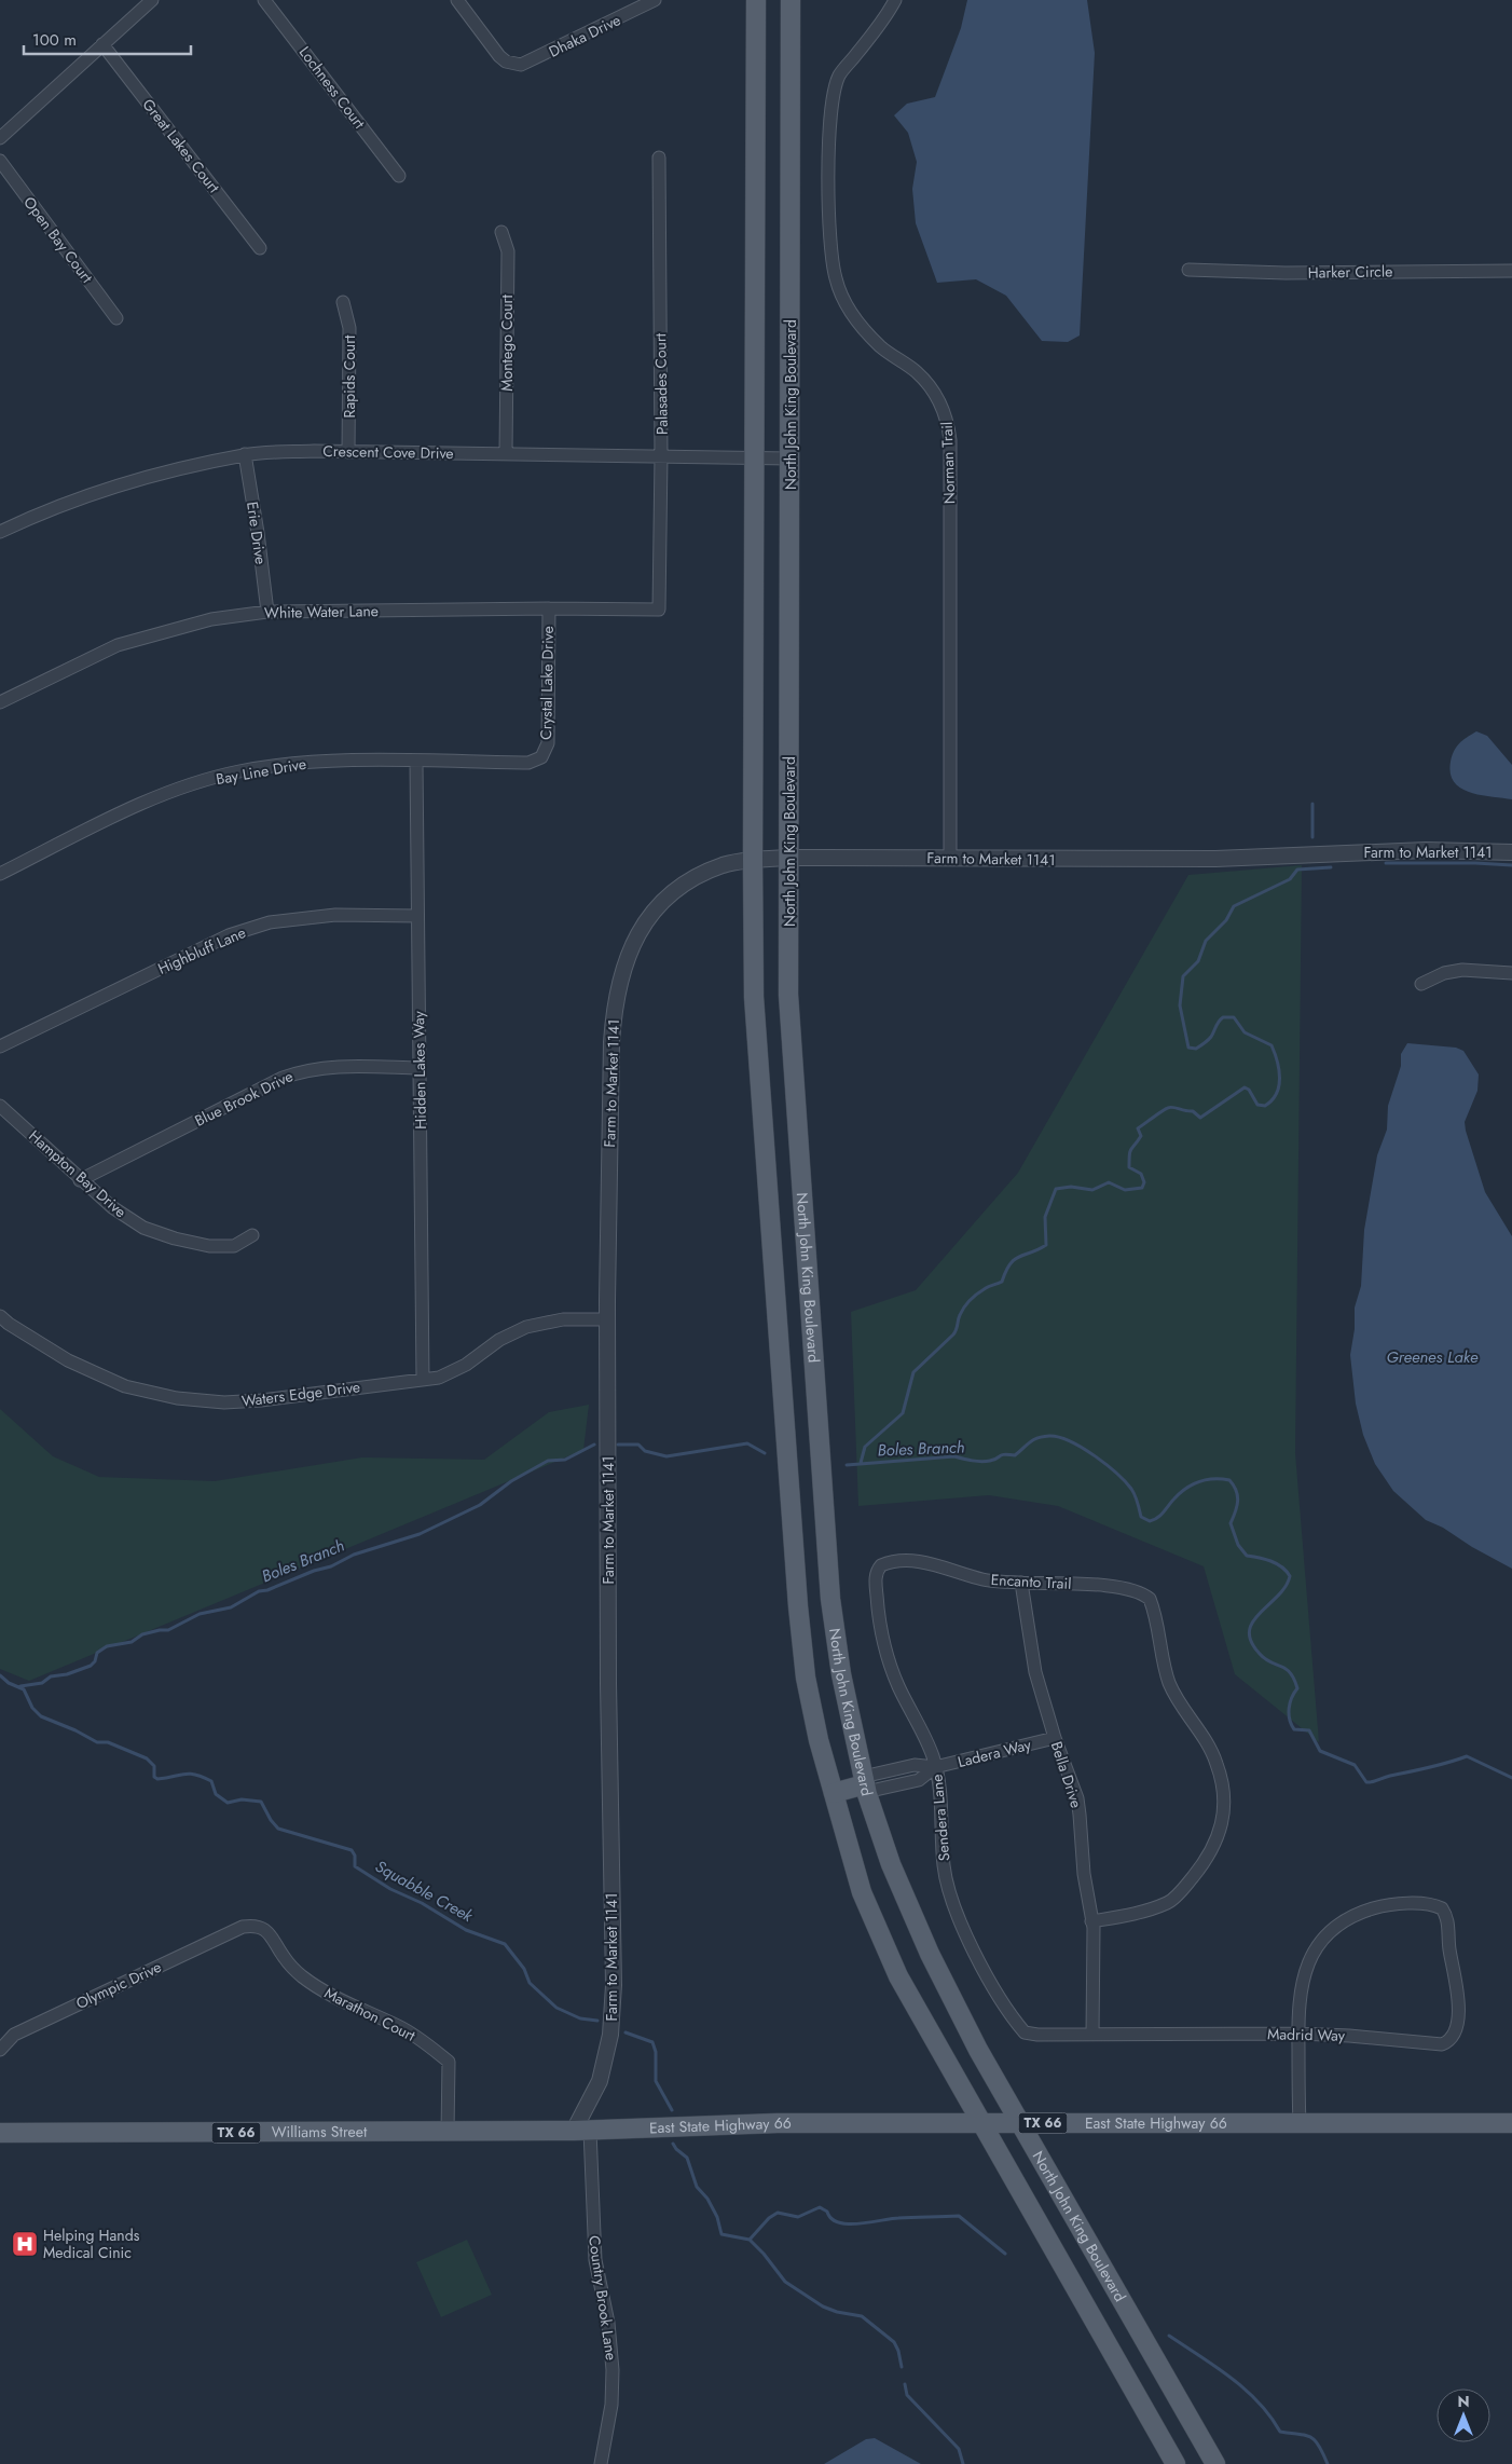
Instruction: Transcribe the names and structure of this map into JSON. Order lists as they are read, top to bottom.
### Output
{
  "streets": {
    "main road": [
      "North John King Boulevard",
      "TX 66",
      "East State Highway 66",
      "Williams Street"
    ],
    "street": [
      "Dhaka Drive",
      "Lochness Court",
      "Great Lakes Court",
      "Open Bay Court",
      "Harker Circle",
      "Montego Court",
      "Rapids Court",
      "Palasades Court",
      "Crescent Cove Drive",
      "Norman Trail",
      "Erie Drive",
      "White Water Lane",
      "Crystal Lake Drive",
      "Bay Line Drive",
      "Farm to Market 1141",
      "Highbluff Lane",
      "Hidden Lakes Way",
      "Blue Brook Drive",
      "Hampton Bay Drive",
      "Waters Edge Drive",
      "Encanto Trail",
      "Ladera Way",
      "Bella Drive",
      "Sendera Lane",
      "Olympic Drive",
      "Marathon Court",
      "Madrid Way",
      "Country Brook Lane"
    ]
  },
  "crossings": [
    ["Montego Court", "Crescent Cove Drive"],
    ["Rapids Court", "Crescent Cove Drive"],
    ["Palasades Court", "Crescent Cove Drive"],
    ["Palasades Court", "White Water Lane"],
    ["North John King Boulevard", "Crescent Cove Drive"],
    ["North John King Boulevard", "Farm to Market 1141"],
    ["North John King Boulevard", "Ladera Way"],
    ["North John King Boulevard", "East State Highway 66"],
    ["Crescent Cove Drive", "Erie Drive"],
    ["Norman Trail", "Farm to Market 1141"],
    ["Erie Drive", "White Water Lane"],
    ["White Water Lane", "Crystal Lake Drive"],
    ["Crystal Lake Drive", "Bay Line Drive"],
    ["Bay Line Drive", "Hidden Lakes Way"],
    ["Farm to Market 1141", "Waters Edge Drive"],
    ["Farm to Market 1141", "East State Highway 66"],
    ["Farm to Market 1141", "Williams Street"],
    ["Farm to Market 1141", "Country Brook Lane"],
    ["Highbluff Lane", "Hidden Lakes Way"],
    ["Hidden Lakes Way", "Blue Brook Drive"],
    ["Hidden Lakes Way", "Waters Edge Drive"],
    ["Blue Brook Drive", "Hampton Bay Drive"],
    ["Encanto Trail", "Bella Drive"],
    ["Encanto Trail", "Sendera Lane"],
    ["Ladera Way", "Bella Drive"],
    ["Ladera Way", "Sendera Lane"],
    ["Bella Drive", "Madrid Way"],
    ["Sendera Lane", "Madrid Way"],
    ["Olympic Drive", "Marathon Court"],
    ["Marathon Court", "Williams Street"],
    ["East State Highway 66", "Williams Street"],
    ["East State Highway 66", "Country Brook Lane"],
    ["Williams Street", "Country Brook Lane"]
  ],
  "water": ["Greenes Lake", "Boles Branch", "Squabble Creek"],
  "places": {
    "hospital": ["Helping Hands Medical Cinic"]
  },
  "scale_bar": "100 m",
  "north": "top"
}
